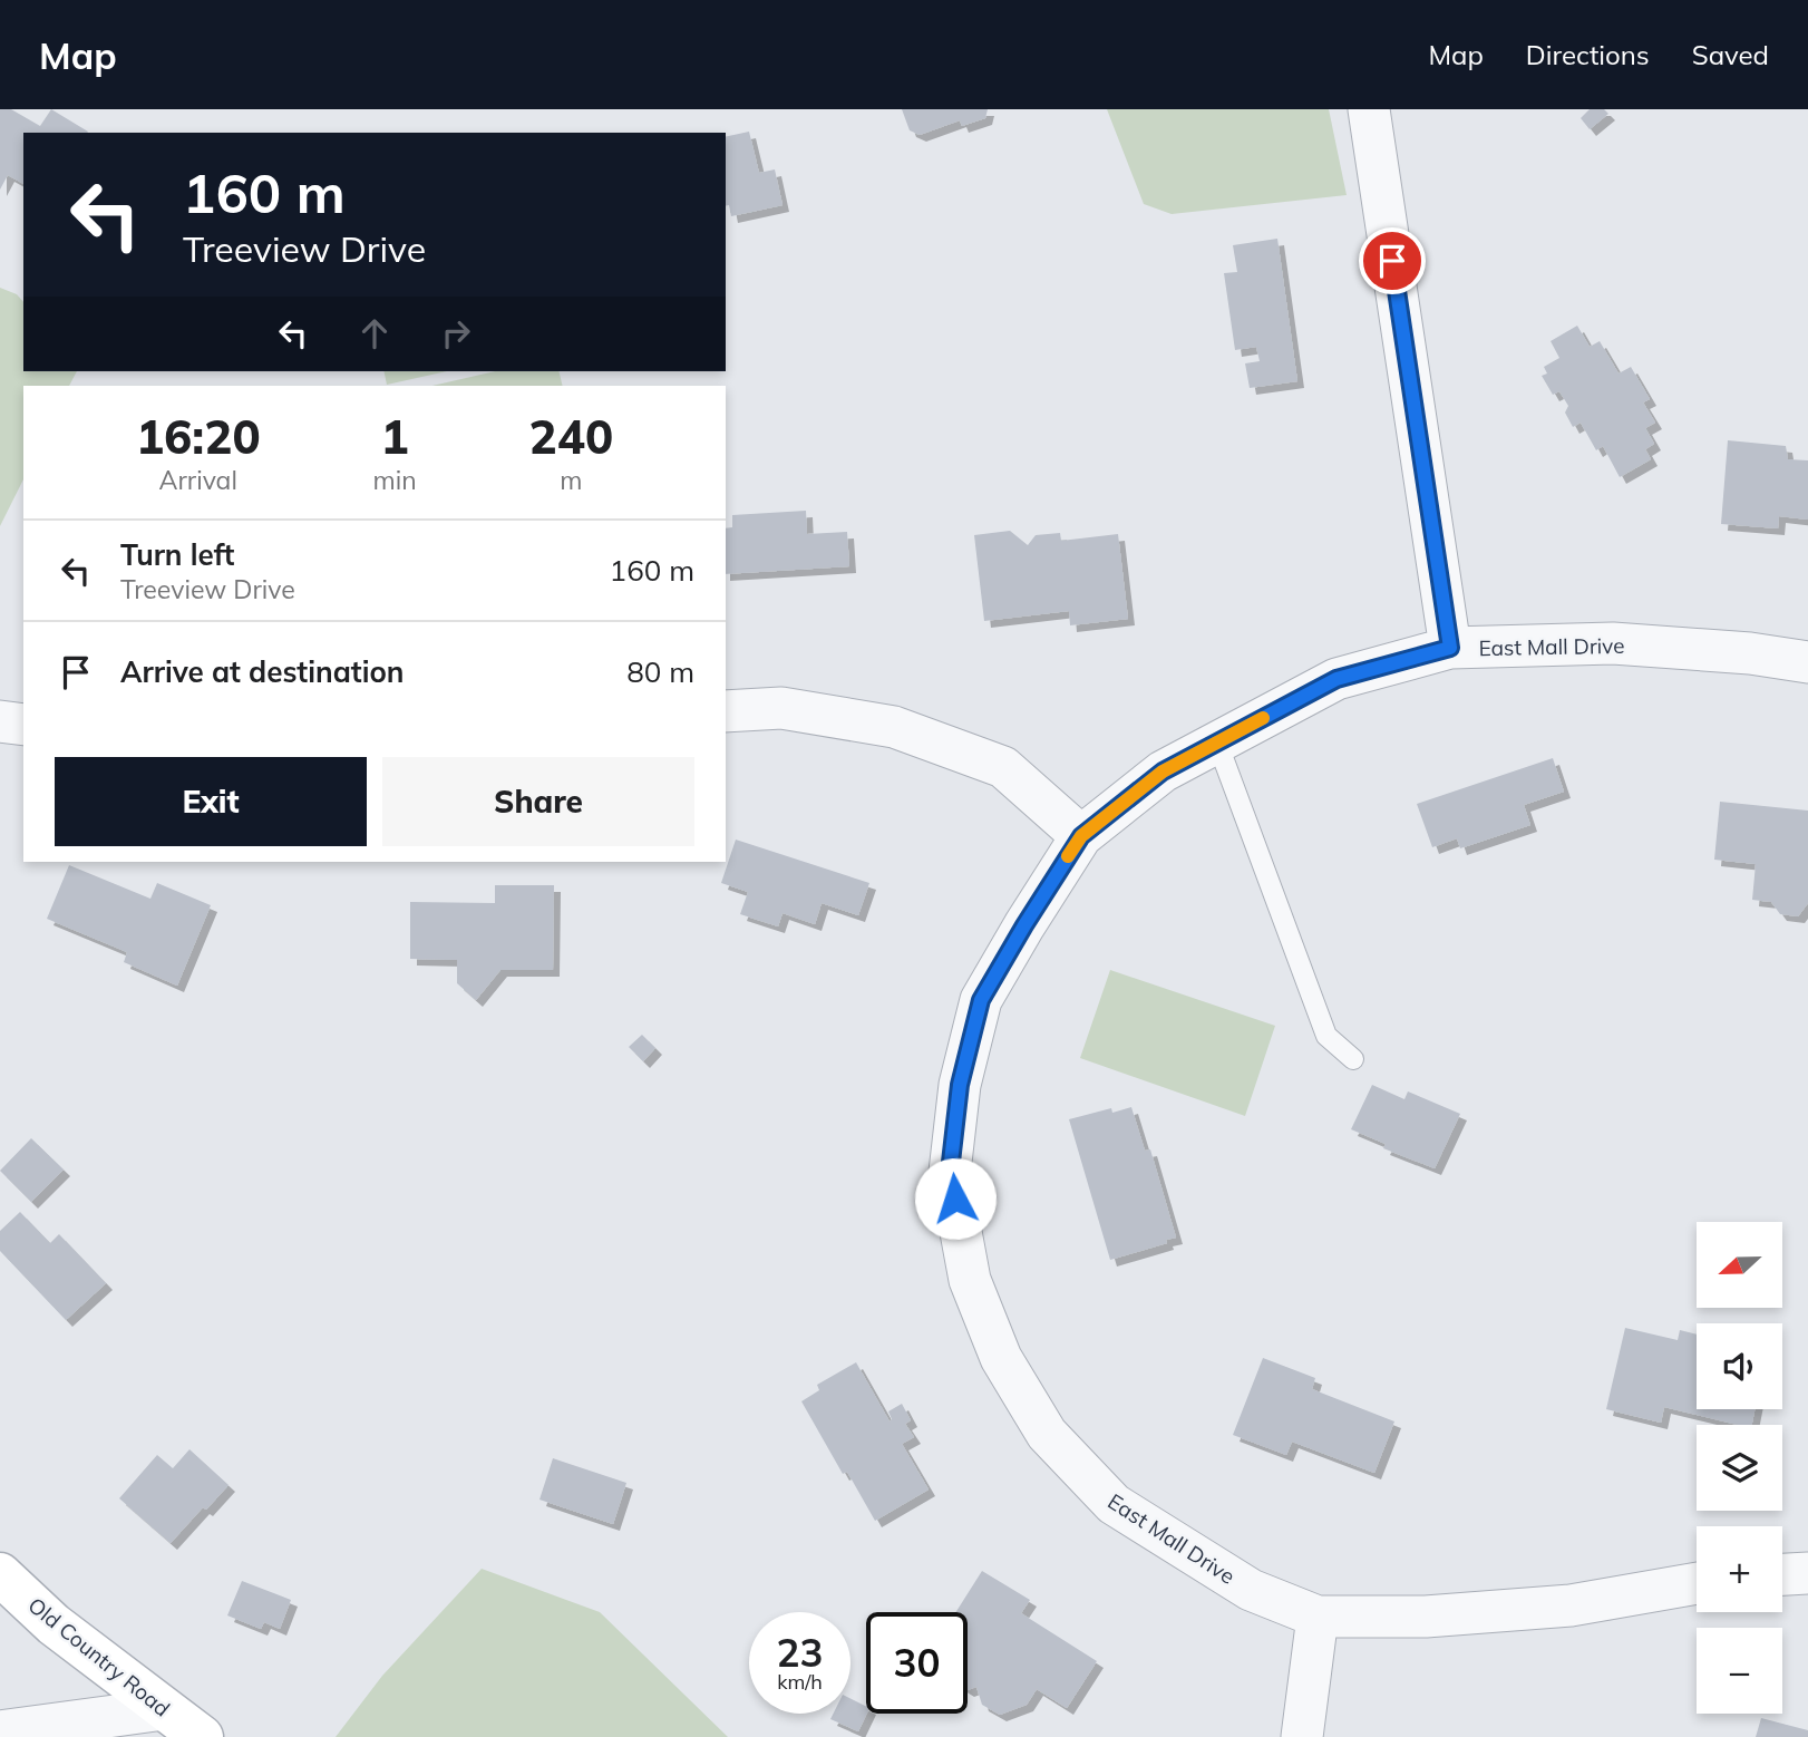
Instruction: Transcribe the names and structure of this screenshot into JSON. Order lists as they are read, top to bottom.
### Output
{
  "streets": {
    "main road": ["Old Country Road"],
    "street": ["East Mall Drive"]
  },
  "north": "left",
  "page": {
    "header": "Map",
    "nav": ["Map", "Directions", "Saved"],
    "turn": ["160 m", "Treeview Drive"],
    "eta": [
      "16:20",
      "Arrival",
      "1",
      "min",
      "240",
      "m"
    ],
    "list": [
      {
        "name": "Turn left",
        "note": "Treeview Drive",
        "value": "160 m"
      },
      {
        "name": "Arrive at destination",
        "value": "80 m"
      }
    ],
    "buttons": ["Exit", "Share"],
    "map_buttons": ["+", "−"],
    "speed": "23 km/h",
    "limit": "30"
  }
}
